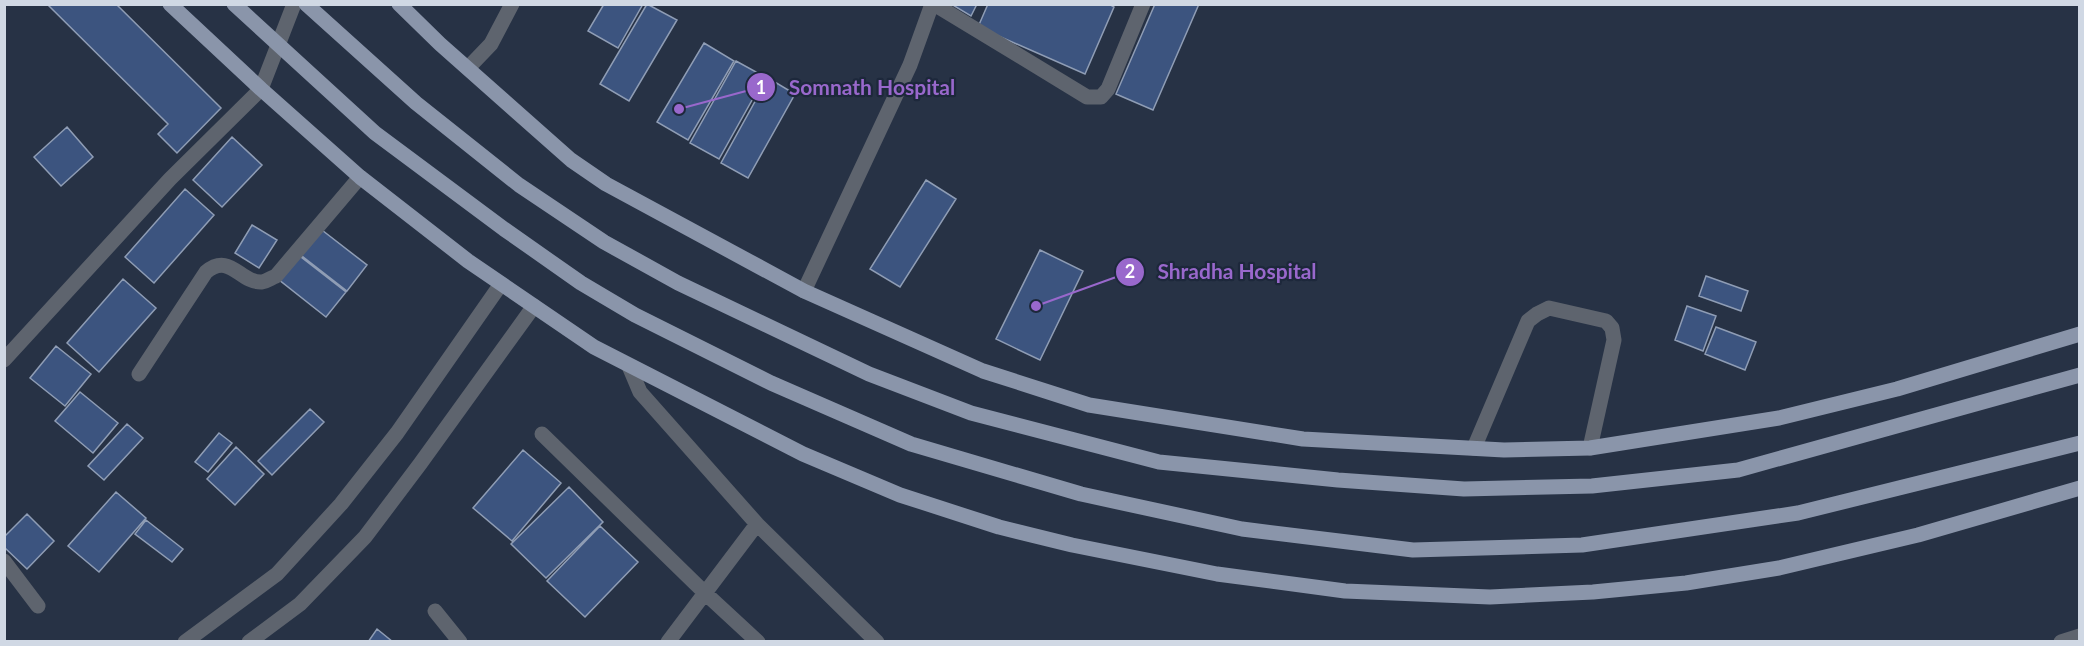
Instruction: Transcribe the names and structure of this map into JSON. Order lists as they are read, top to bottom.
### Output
{
  "places": ["Somnath Hospital", "Shradha Hospital"]
}
